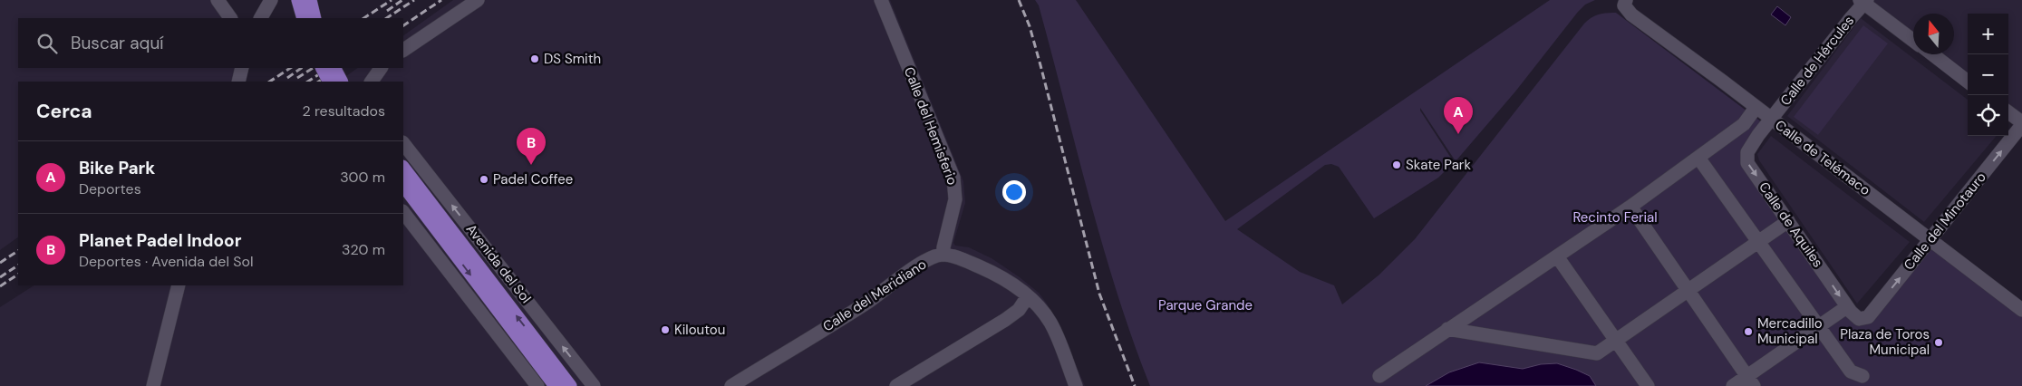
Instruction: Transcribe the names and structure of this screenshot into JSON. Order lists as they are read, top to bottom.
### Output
{
  "streets": {
    "main road": ["Avenida del Sol"],
    "street": [
      "Calle de Hércules",
      "Calle del Hemisferio",
      "Calle de Telémaco",
      "Calle del Minotauro",
      "Calle de Aquiles",
      "Calle del Meridiano"
    ]
  },
  "crossings": [
    ["Calle de Hércules", "Calle de Telémaco"],
    ["Calle de Hércules", "Calle de Aquiles"],
    ["Calle del Hemisferio", "Calle del Meridiano"],
    ["Calle de Telémaco", "Calle del Minotauro"],
    ["Calle de Telémaco", "Calle de Aquiles"],
    ["Calle del Minotauro", "Calle de Aquiles"]
  ],
  "one_way": ["Calle del Minotauro"],
  "parks": ["Recinto Ferial", "Parque Grande"],
  "places": [
    "DS Smith",
    "Skate Park",
    "Padel Coffee",
    "Kiloutou",
    "Mercadillo Municipal",
    "Plaza de Toros Municipal"
  ],
  "north": "top",
  "page": {
    "map_buttons": ["+", "−"],
    "search": "Buscar aquí",
    "heading": ["Cerca", "2 resultados"],
    "pins": ["A", "B"],
    "list": [
      {
        "mark": "A",
        "name": "Bike Park",
        "note": "Deportes",
        "value": "300 m"
      },
      {
        "mark": "B",
        "name": "Planet Padel Indoor",
        "note": "Deportes · Avenida del Sol",
        "value": "320 m"
      }
    ]
  }
}
